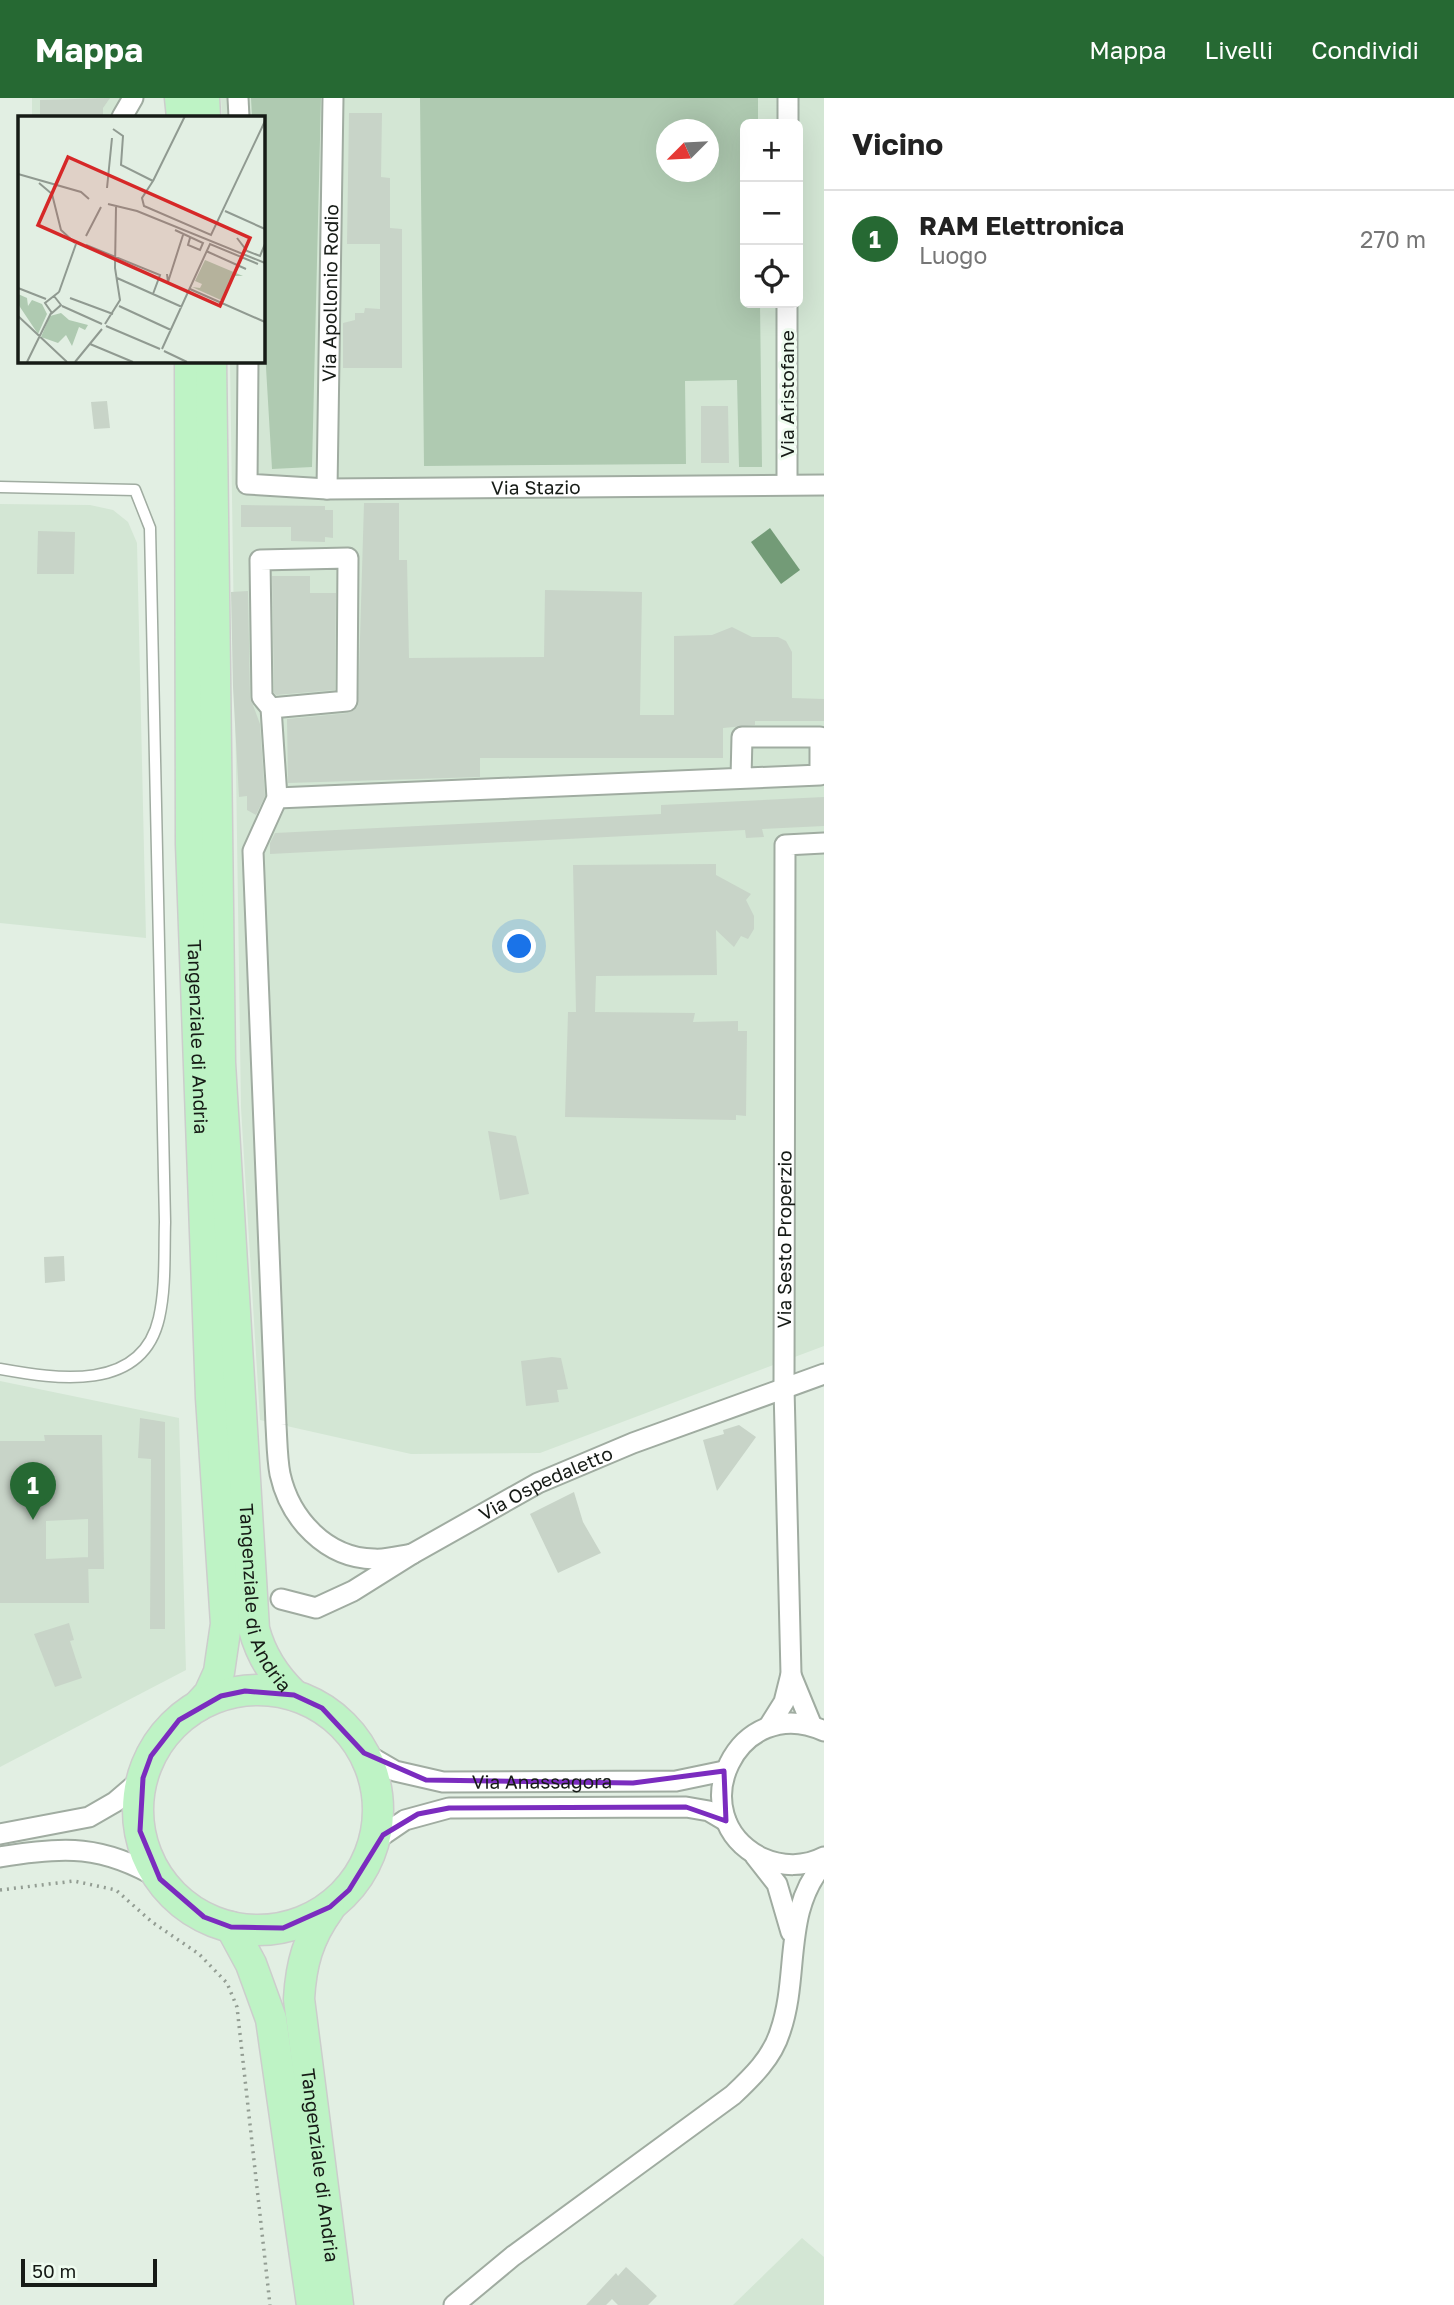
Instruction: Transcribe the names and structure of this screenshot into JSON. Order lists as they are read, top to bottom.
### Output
{
  "streets": {
    "main road": ["Tangenziale di Andria"],
    "street": [
      "Via Apollonio Rodio",
      "Via Aristofane",
      "Via Stazio",
      "Via Sesto Properzio",
      "Via Ospedaletto",
      "Via Anassagora"
    ]
  },
  "crossings": [
    ["Via Apollonio Rodio", "Via Stazio"],
    ["Via Aristofane", "Via Stazio"],
    ["Tangenziale di Andria", "Via Anassagora"],
    ["Via Sesto Properzio", "Via Ospedaletto"]
  ],
  "scale_bar": "50 m",
  "north": "bottom left",
  "page": {
    "header": "Mappa",
    "nav": ["Mappa", "Livelli", "Condividi"],
    "heading": "Vicino",
    "map_buttons": ["+", "−"],
    "list": [
      {
        "mark": "1",
        "name": "RAM Elettronica",
        "note": "Luogo",
        "value": "270 m"
      }
    ],
    "pins": "1",
    "scale": "50 m"
  }
}
